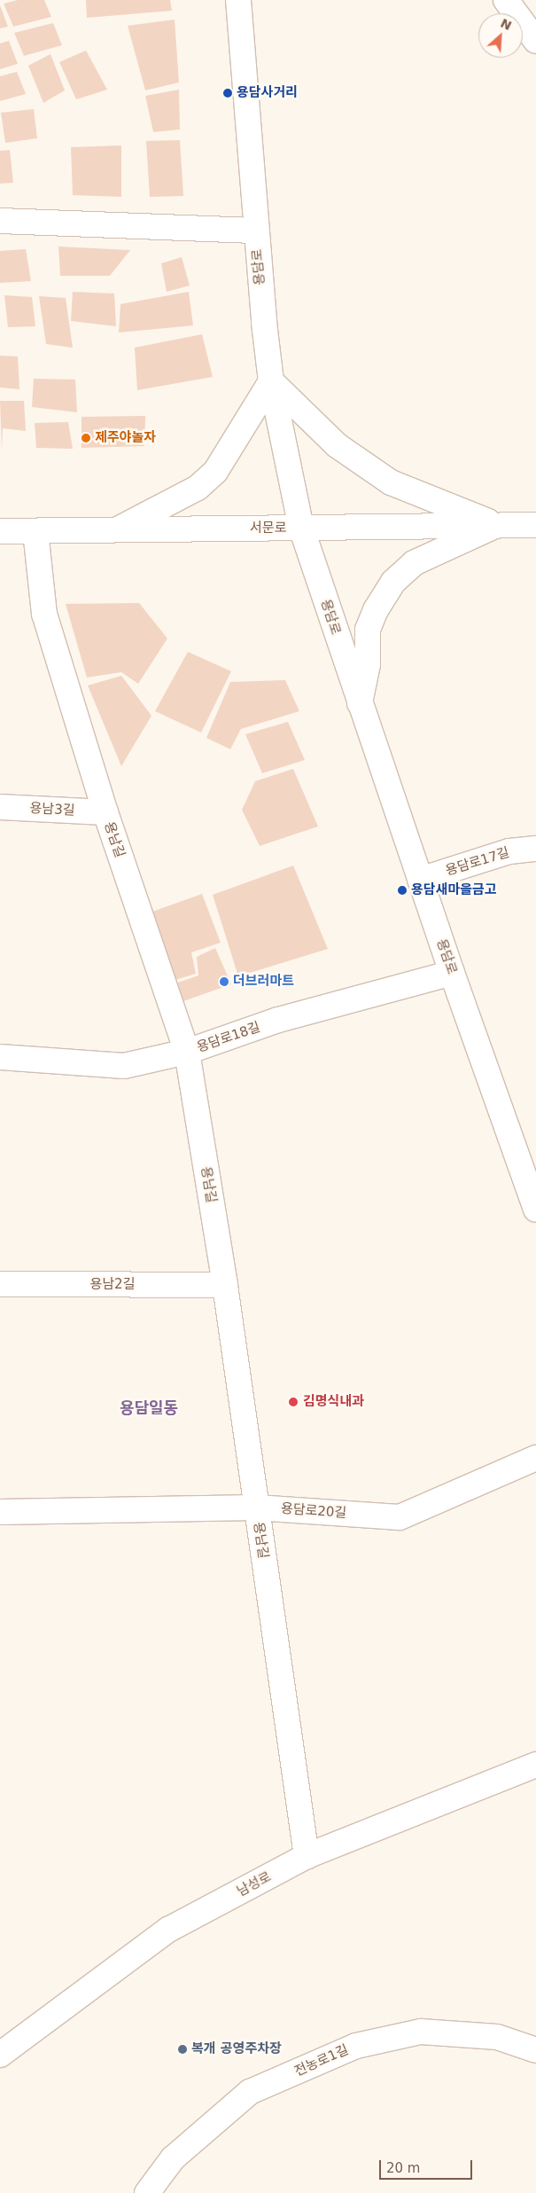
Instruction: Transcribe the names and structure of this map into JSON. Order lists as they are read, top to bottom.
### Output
{
  "streets": {
    "street": [
      "용담로",
      "서문로",
      "용남3길",
      "용남길",
      "용담로17길",
      "용담로18길",
      "용남2길",
      "용담로20길",
      "남성로",
      "전농로1길"
    ]
  },
  "crossings": [
    ["용담로", "서문로"],
    ["용담로", "용담로17길"],
    ["용담로", "용담로18길"],
    ["서문로", "용남길"],
    ["용남3길", "용남길"],
    ["용남길", "용담로18길"],
    ["용남길", "용남2길"],
    ["용남길", "용담로20길"],
    ["용남길", "남성로"]
  ],
  "districts": ["용담일동"],
  "places": [
    "용담사거리",
    "제주야놀자",
    "용담새마을금고",
    "더브러마트",
    "김명식내과",
    "복개 공영주차장"
  ],
  "scale_bar": "20 m",
  "north": "top right"
}
